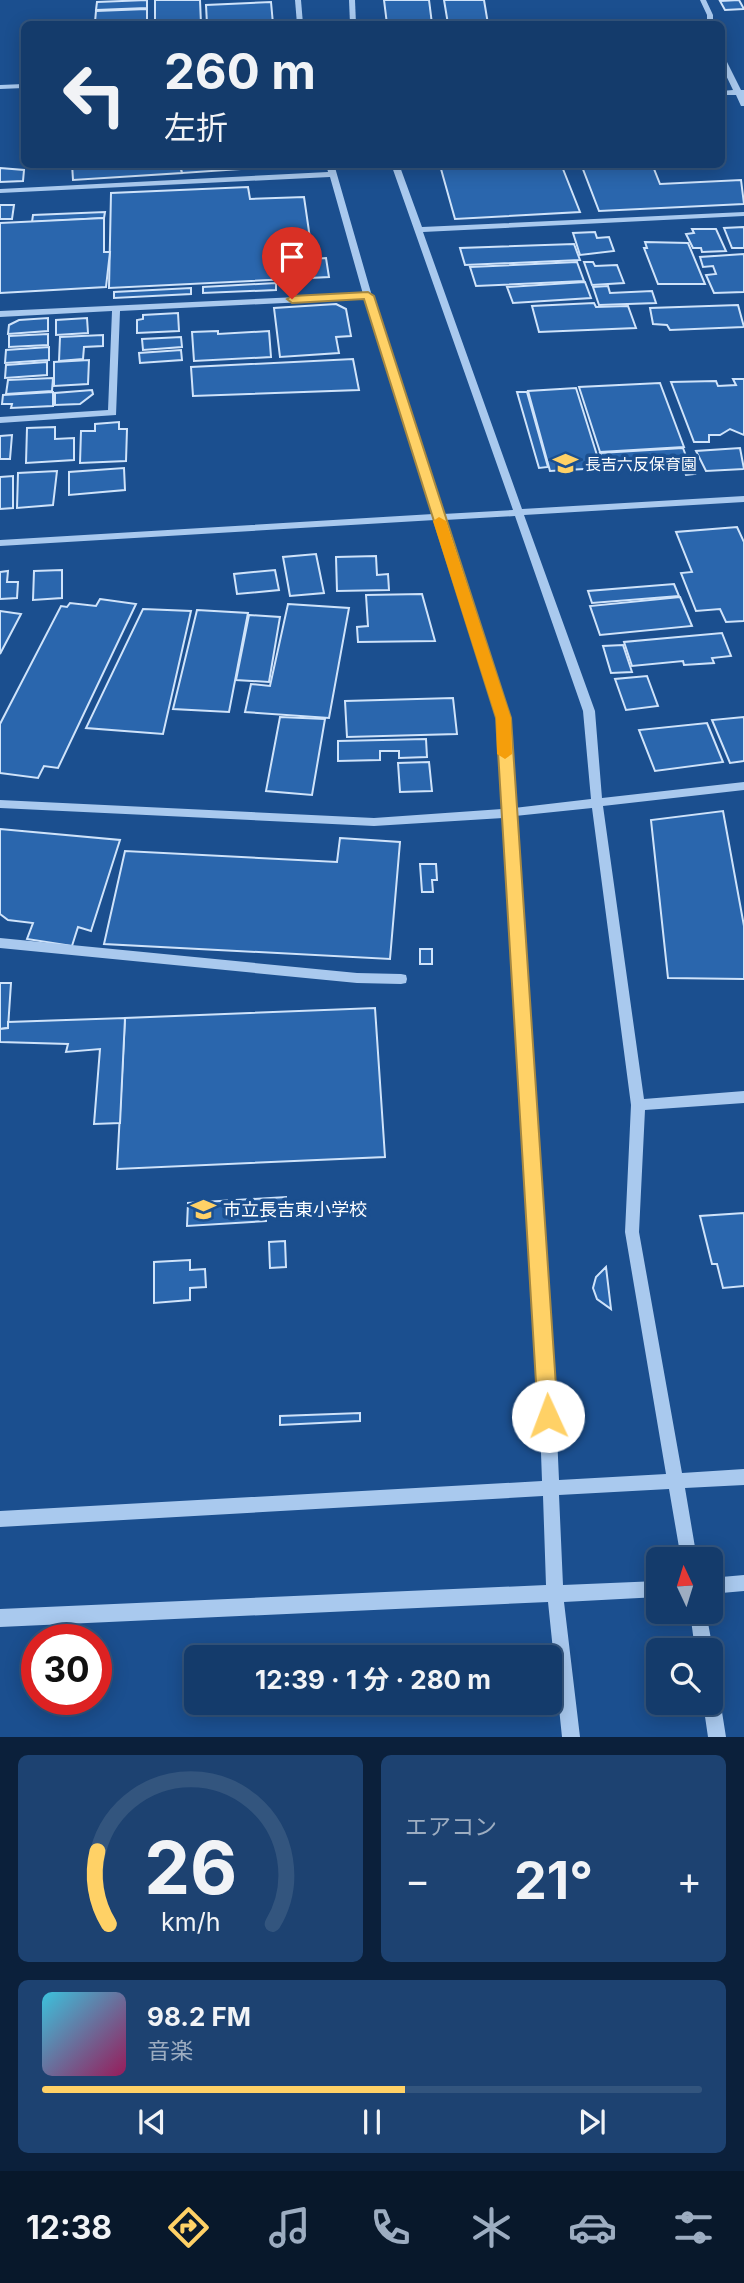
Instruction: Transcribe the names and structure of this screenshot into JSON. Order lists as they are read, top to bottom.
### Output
{
  "places": {
    "school or university": ["長吉六反保育園", "市立長吉東小学校"]
  },
  "north": "top",
  "page": {
    "turn": ["260 m", "左折"],
    "limit": "30",
    "trip": "12:39 · 1 分 · 280 m",
    "tile": "エアコン",
    "heat": ["−", "21°", "+"],
    "song": ["98.2 FM", "音楽"],
    "tabs": "12:38",
    "gauge": ["26", "km/h"]
  }
}
